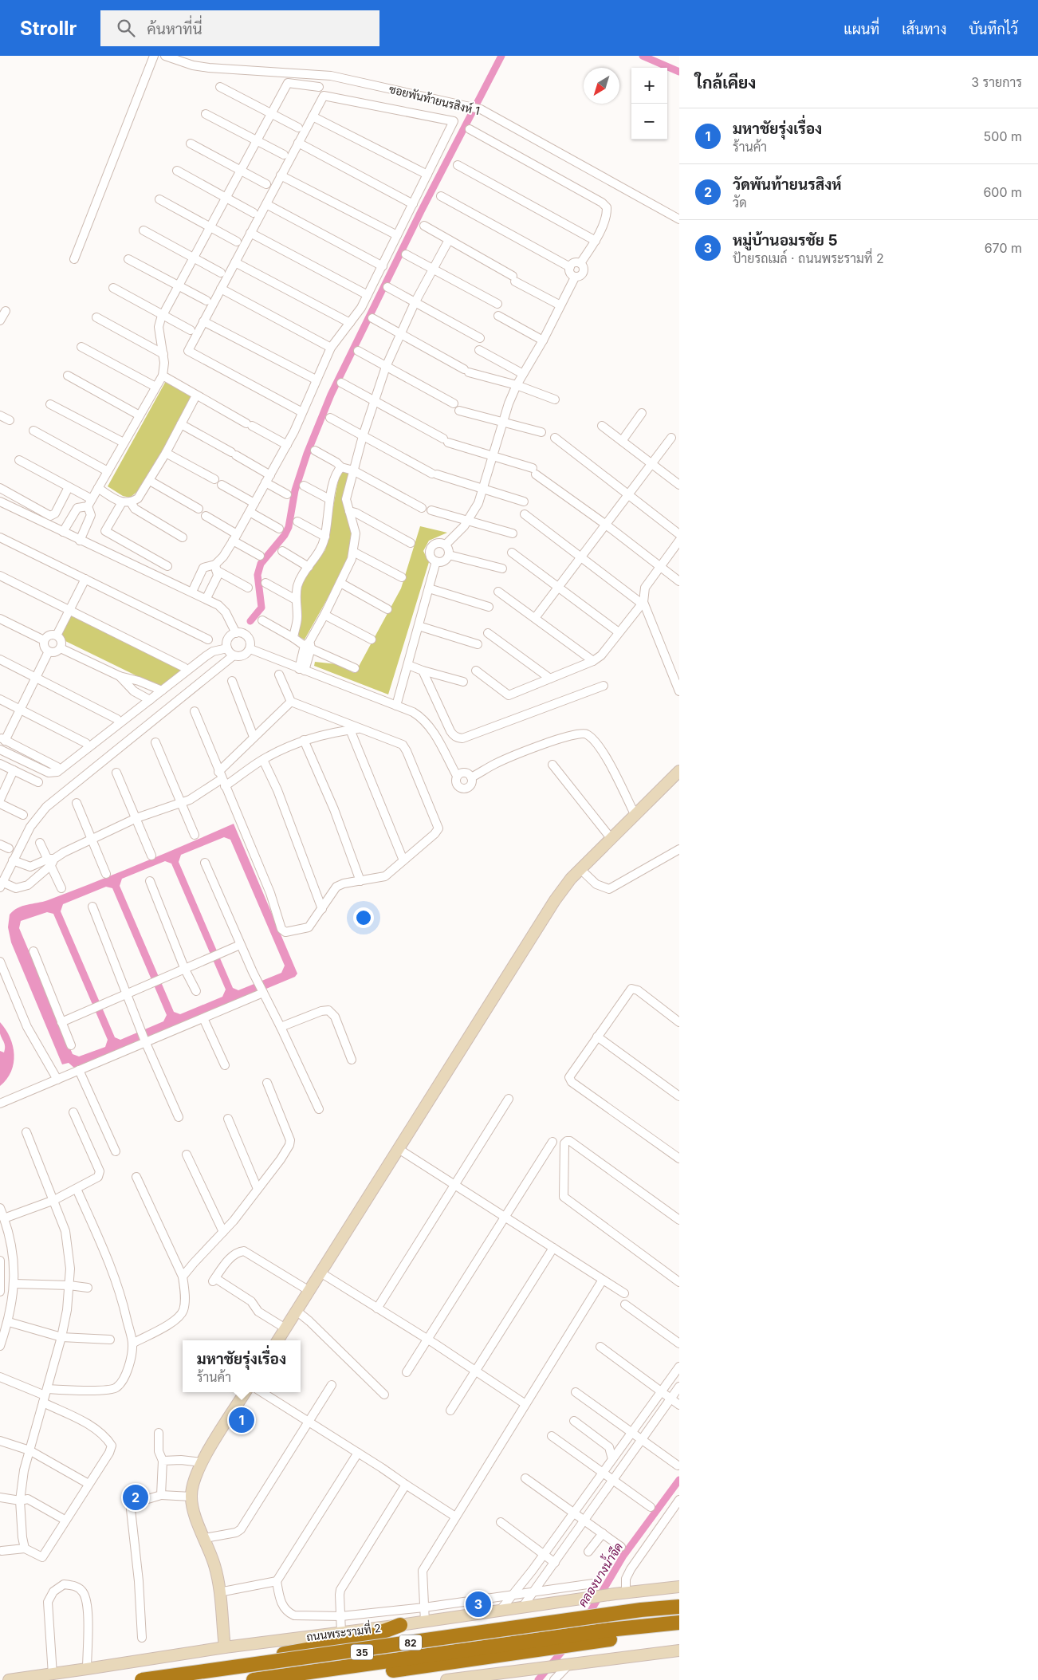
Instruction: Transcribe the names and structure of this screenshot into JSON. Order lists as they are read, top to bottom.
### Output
{
  "streets": {
    "highway": ["ถนนพระรามที่ 2", "82", "35"],
    "street": ["ซอยพันท้ายนรสิงห์ 1"]
  },
  "crossings": [
    ["ถนนพระรามที่ 2", "82"]
  ],
  "water": ["คลองบางน้ำจืด"],
  "north": "bottom left",
  "page": {
    "header": "Strollr",
    "search": "ค้นหาที่นี่",
    "nav": ["แผนที่", "เส้นทาง", "บันทึกไว้"],
    "heading": ["ใกล้เคียง", "3 รายการ"],
    "map_buttons": ["+", "−"],
    "list": [
      {
        "mark": "1",
        "name": "มหาชัยรุ่งเรื่อง",
        "note": "ร้านค้า",
        "value": "500 m"
      },
      {
        "mark": "2",
        "name": "วัดพันท้ายนรสิงห์",
        "note": "วัด",
        "value": "600 m"
      },
      {
        "mark": "3",
        "name": "หมู่บ้านอมรชัย 5",
        "note": "ป้ายรถเมล์ · ถนนพระรามที่ 2",
        "value": "670 m"
      }
    ],
    "popup": ["มหาชัยรุ่งเรื่อง", "ร้านค้า"],
    "pins": ["1", "2", "3"]
  }
}
